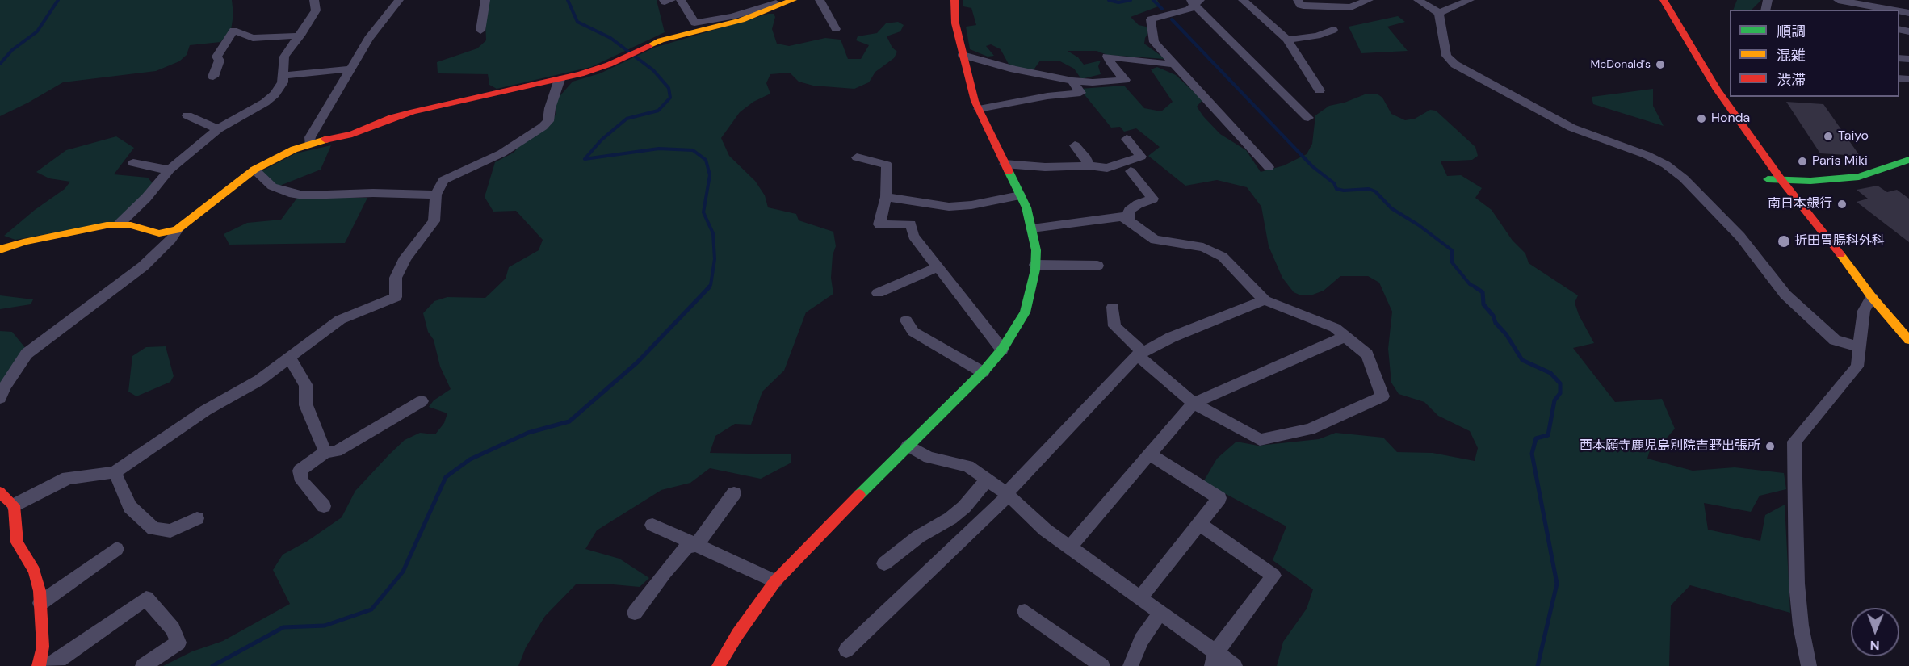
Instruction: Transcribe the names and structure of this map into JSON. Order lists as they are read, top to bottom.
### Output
{
  "places": [
    "McDonald's",
    "Honda",
    "Taiyo",
    "Paris Miki",
    "南日本銀行",
    "折田胃腸科外科",
    "西本願寺鹿児島別院吉野出張所"
  ],
  "legend": ["順調", "混雑", "渋滞"],
  "north": "bottom"
}
